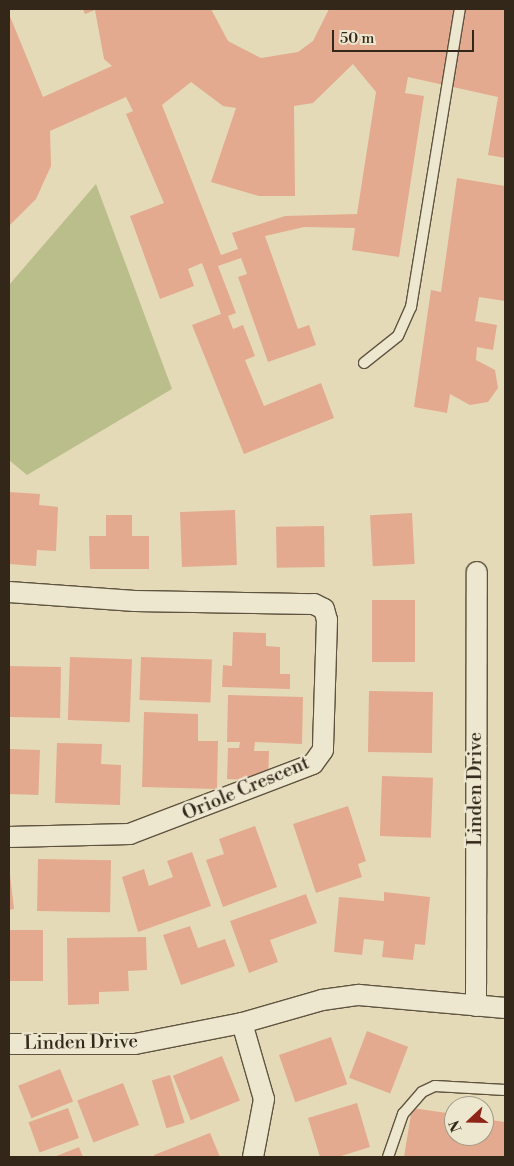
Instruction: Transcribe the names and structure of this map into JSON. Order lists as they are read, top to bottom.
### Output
{
  "streets": {
    "street": ["Oriole Crescent", "Linden Drive"]
  },
  "scale_bar": "50 m",
  "north": "left"
}
